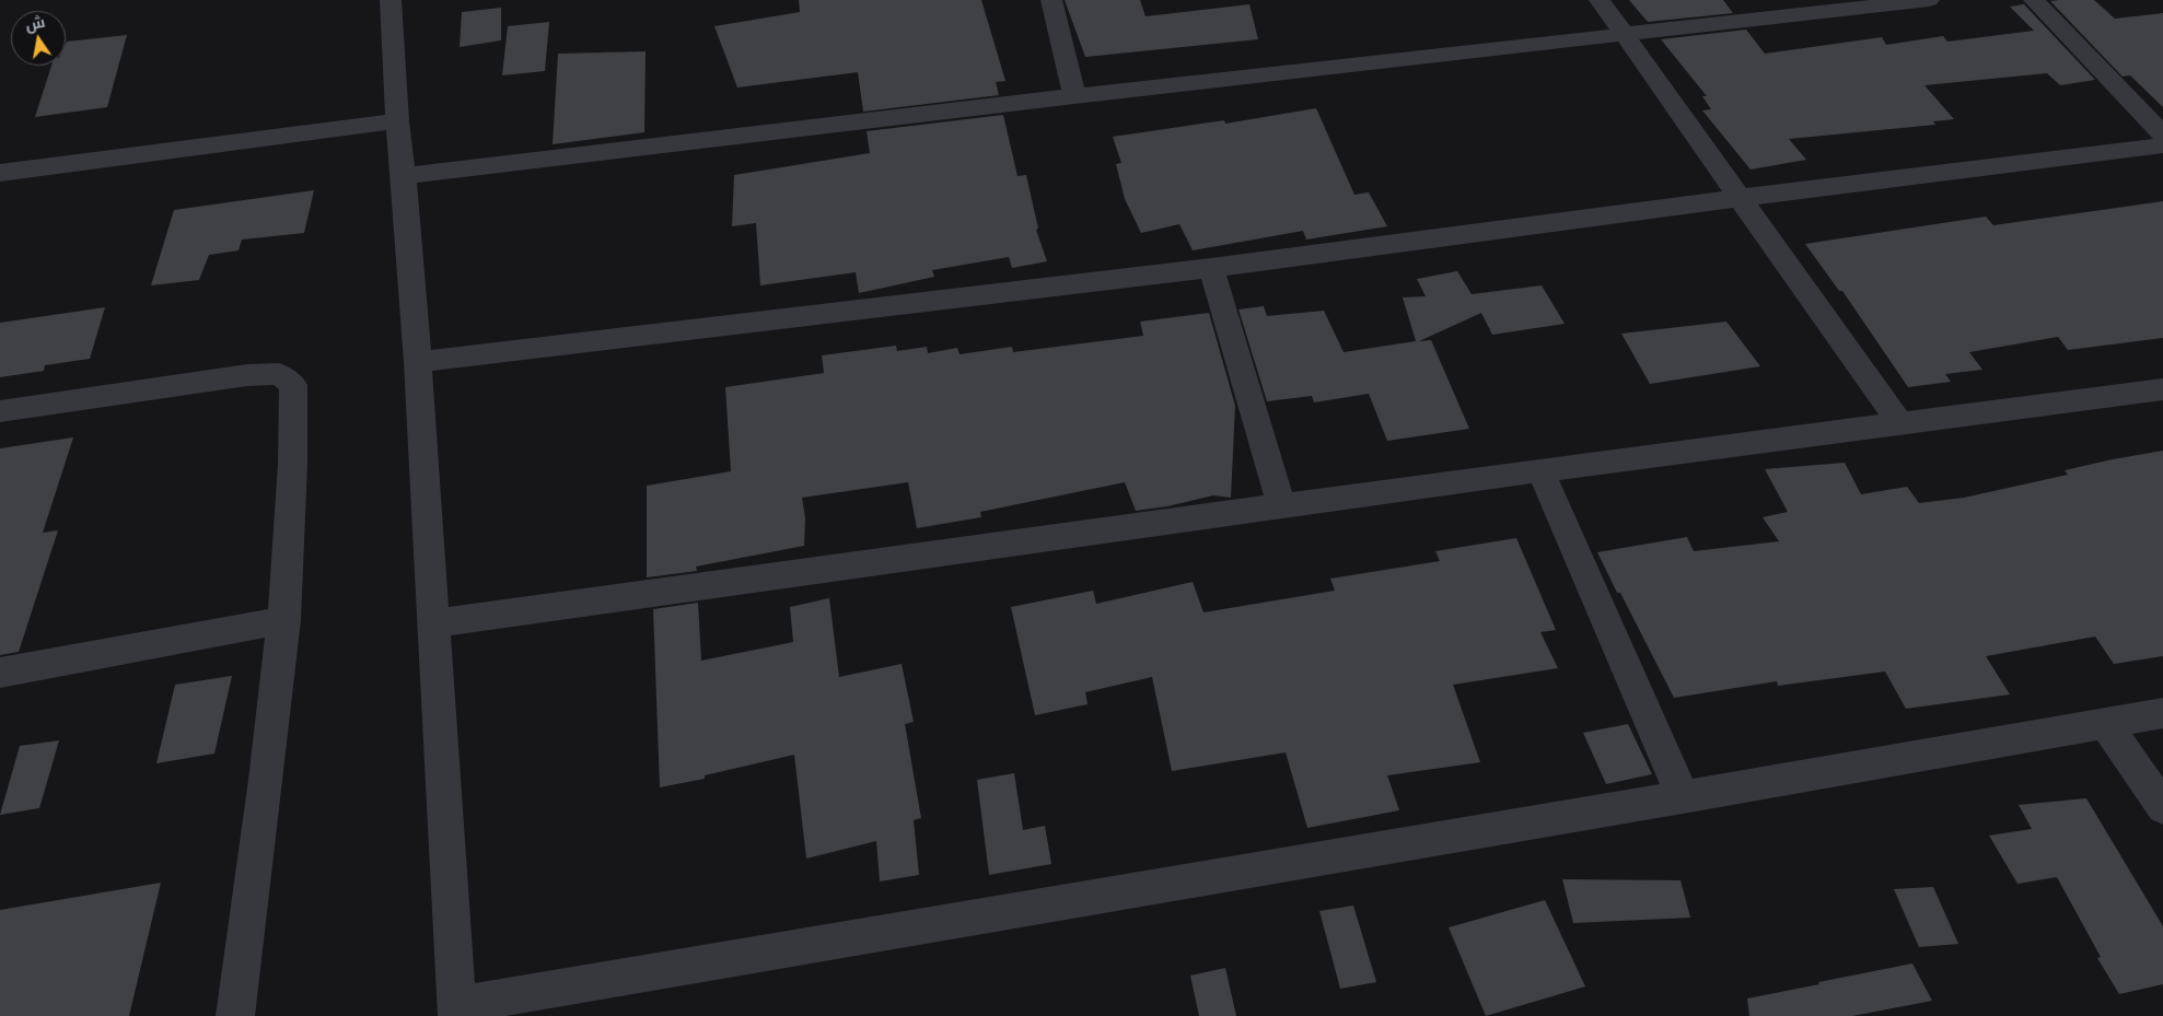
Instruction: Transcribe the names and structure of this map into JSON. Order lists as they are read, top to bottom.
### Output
{
  "north": "top"
}
